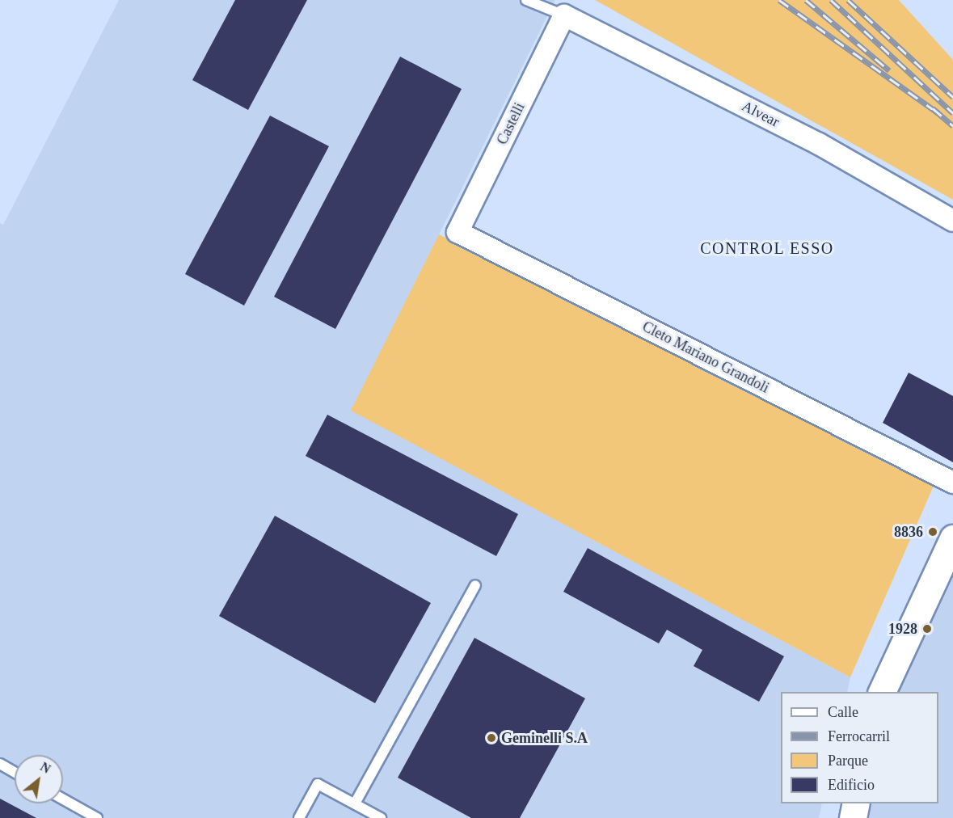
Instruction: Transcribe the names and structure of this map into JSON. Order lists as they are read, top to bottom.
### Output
{
  "streets": {
    "street": ["Alvear", "Castelli", "Cleto Mariano Grandoli"]
  },
  "crossings": [
    ["Alvear", "Castelli"],
    ["Castelli", "Cleto Mariano Grandoli"]
  ],
  "districts": ["CONTROL ESSO"],
  "places": ["8836", "1928", "Geminelli S.A"],
  "legend": [
    "Calle",
    "Ferrocarril",
    "Parque",
    "Edificio"
  ],
  "north": "top right"
}
